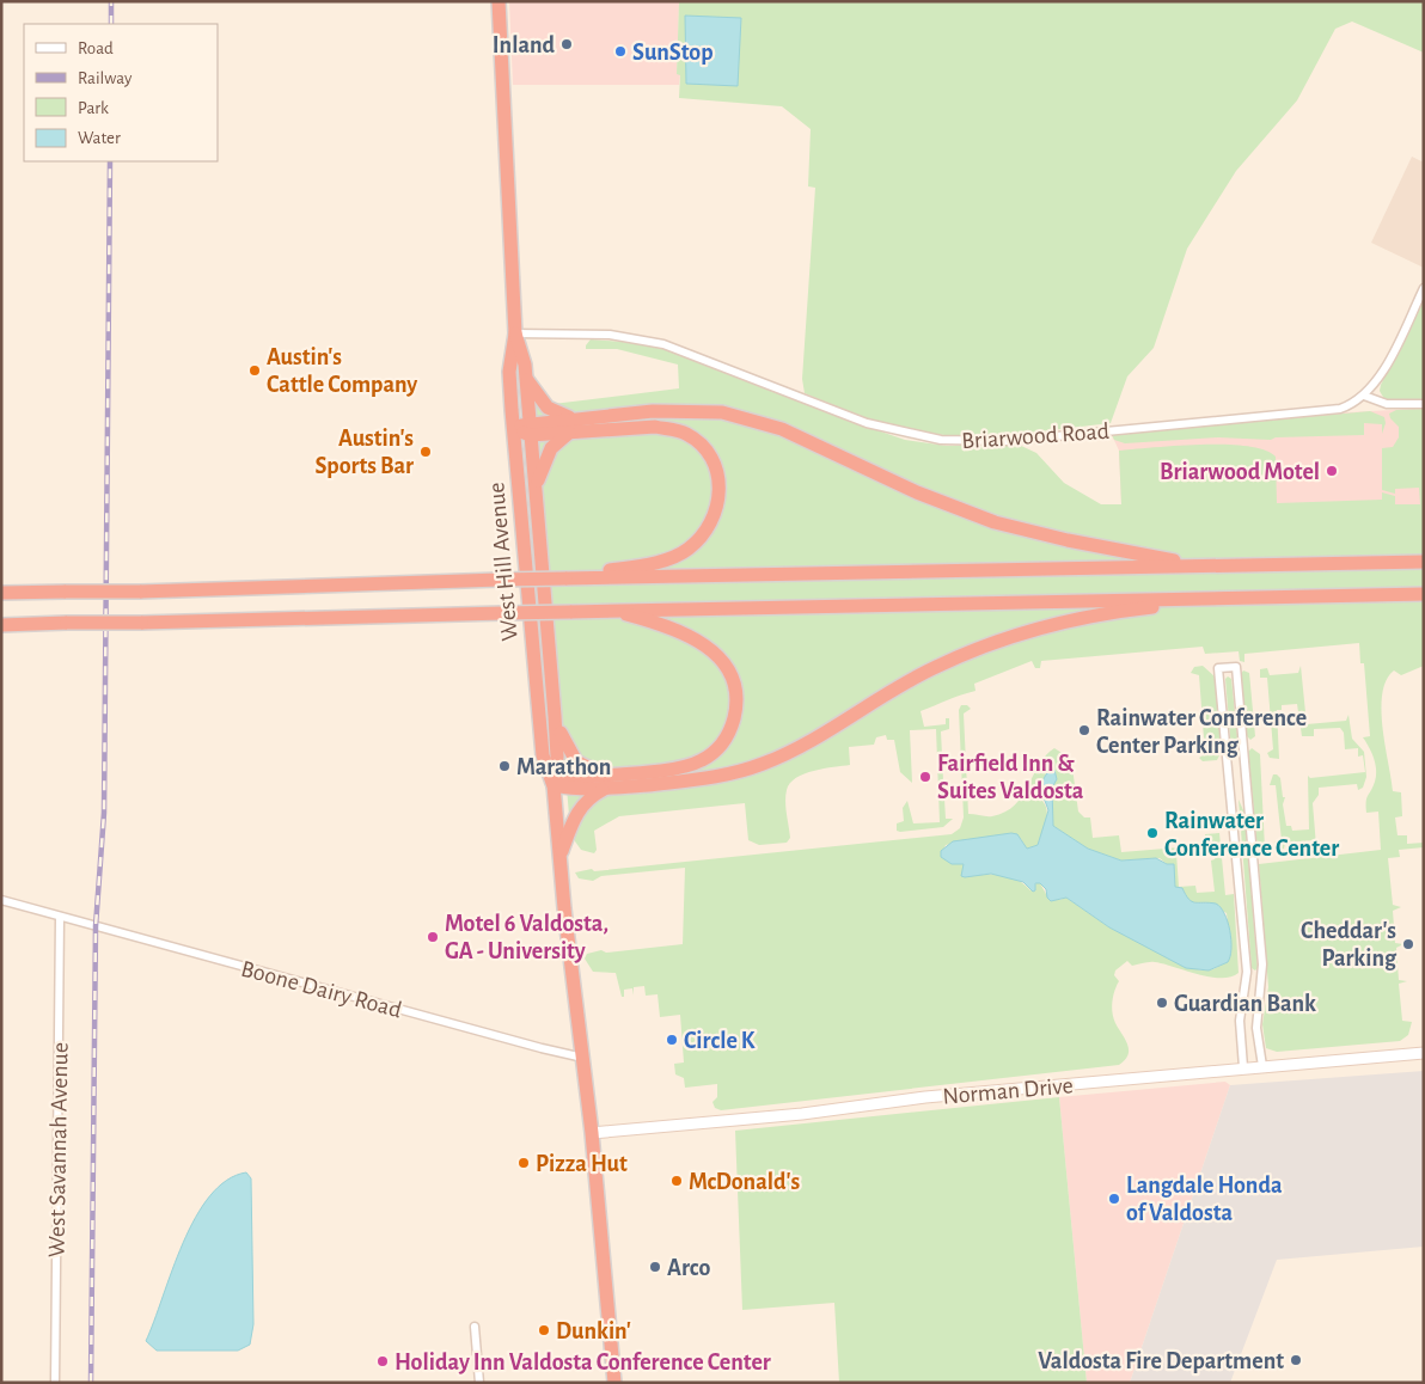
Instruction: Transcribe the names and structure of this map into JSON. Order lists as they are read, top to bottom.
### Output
{
  "streets": {
    "highway": ["West Hill Avenue"],
    "street": [
      "Briarwood Road",
      "Boone Dairy Road",
      "Norman Drive",
      "West Savannah Avenue"
    ]
  },
  "crossings": [
    ["Briarwood Road", "West Hill Avenue"],
    ["West Hill Avenue", "Boone Dairy Road"],
    ["West Hill Avenue", "Norman Drive"],
    ["Boone Dairy Road", "West Savannah Avenue"]
  ],
  "places": [
    "Inland",
    "SunStop",
    "Austin's Cattle Company",
    "Austin's Sports Bar",
    "Briarwood Motel",
    "Rainwater Conference Center Parking",
    "Marathon",
    "Fairfield Inn & Suites Valdosta",
    "Rainwater Conference Center",
    "Motel 6 Valdosta, GA - University",
    "Cheddar's Parking",
    "Guardian Bank",
    "Circle K",
    "Pizza Hut",
    "McDonald's",
    "Langdale Honda of Valdosta",
    "Arco",
    "Dunkin'",
    "Valdosta Fire Department",
    "Holiday Inn Valdosta Conference Center"
  ],
  "legend": [
    "Road",
    "Railway",
    "Park",
    "Water"
  ]
}
